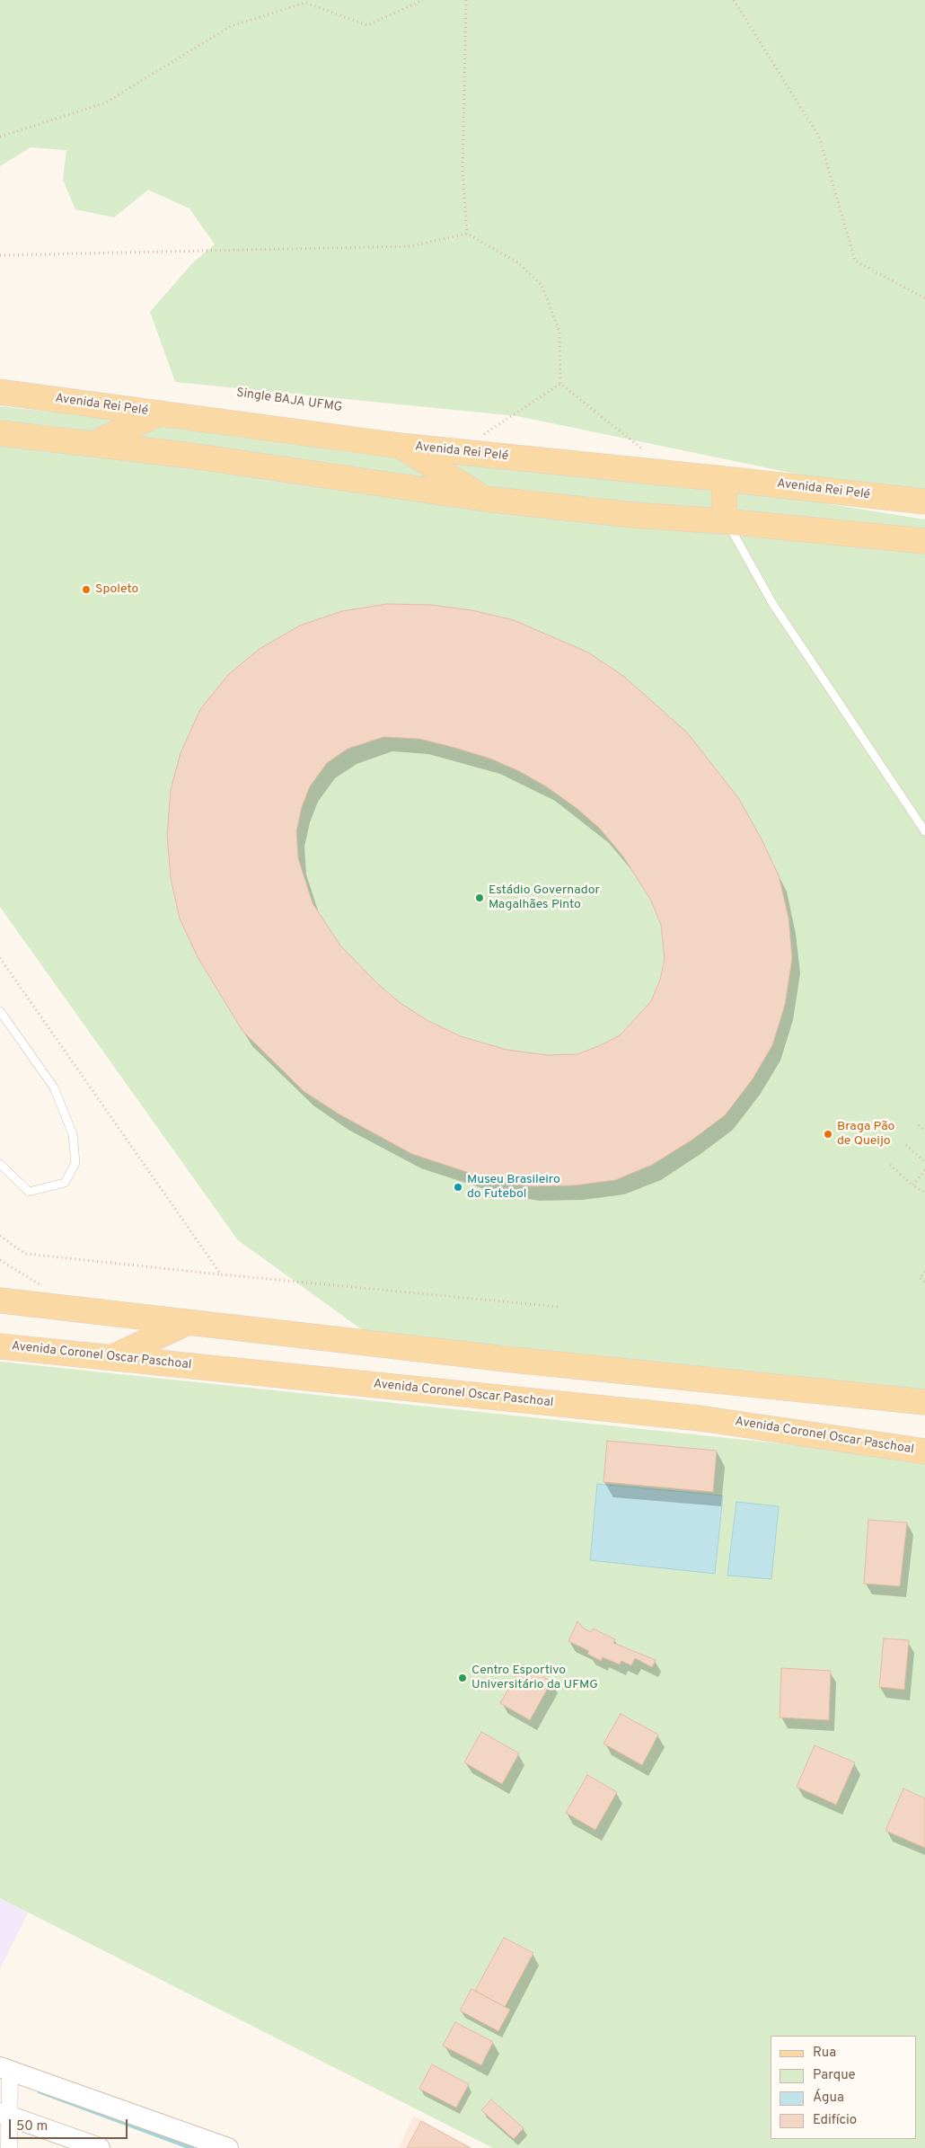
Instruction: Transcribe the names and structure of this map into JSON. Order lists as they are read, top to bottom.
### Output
{
  "streets": {
    "main road": ["Avenida Rei Pelé", "Avenida Coronel Oscar Paschoal"]
  },
  "places": [
    "Spoleto",
    "Estádio Governador Magalhães Pinto",
    "Braga Pão de Queijo",
    "Museu Brasileiro do Futebol",
    "Centro Esportivo Universitário da UFMG"
  ],
  "legend": [
    "Rua",
    "Parque",
    "Água",
    "Edifício"
  ],
  "scale_bar": "50 m"
}
